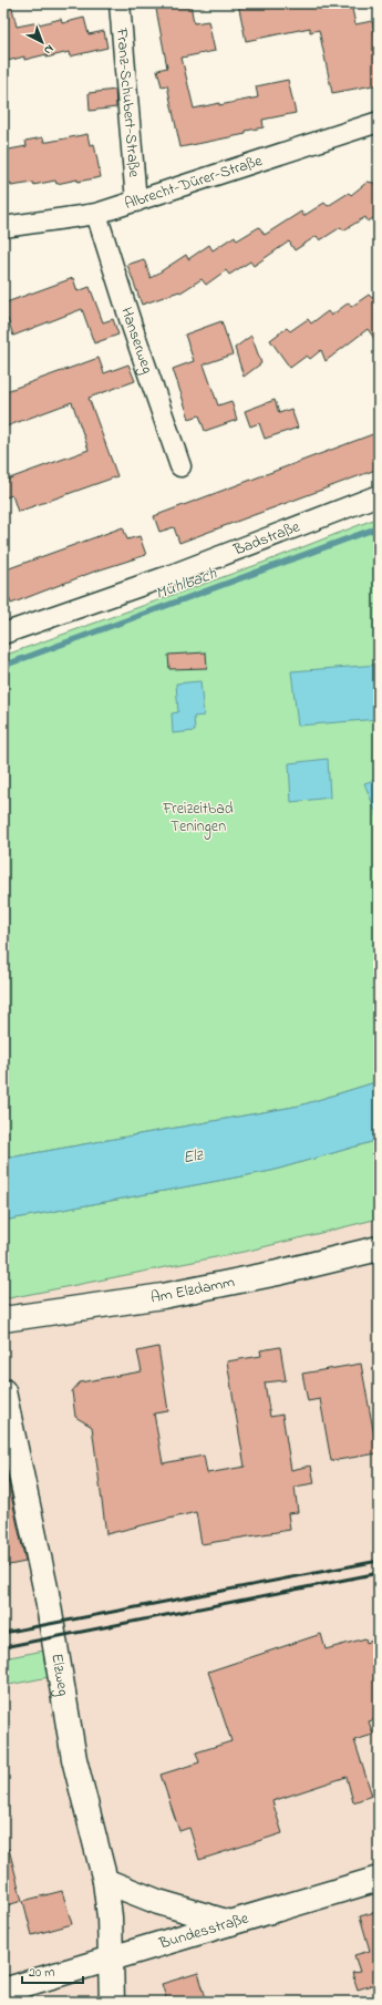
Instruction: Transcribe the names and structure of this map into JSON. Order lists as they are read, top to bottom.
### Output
{
  "streets": {
    "street": [
      "Franz-Schubert-Straße",
      "Albrecht-Dürer-Straße",
      "Hanserweg",
      "Badstraße",
      "Am Elzdamm",
      "Elzweg",
      "Bundesstraße"
    ]
  },
  "crossings": [
    ["Franz-Schubert-Straße", "Albrecht-Dürer-Straße"],
    ["Albrecht-Dürer-Straße", "Hanserweg"],
    ["Elzweg", "Bundesstraße"]
  ],
  "water": ["Mühlbach", "Elz"],
  "parks": ["Freizeitbad Teningen"],
  "scale_bar": "20 m",
  "north": "bottom right"
}
